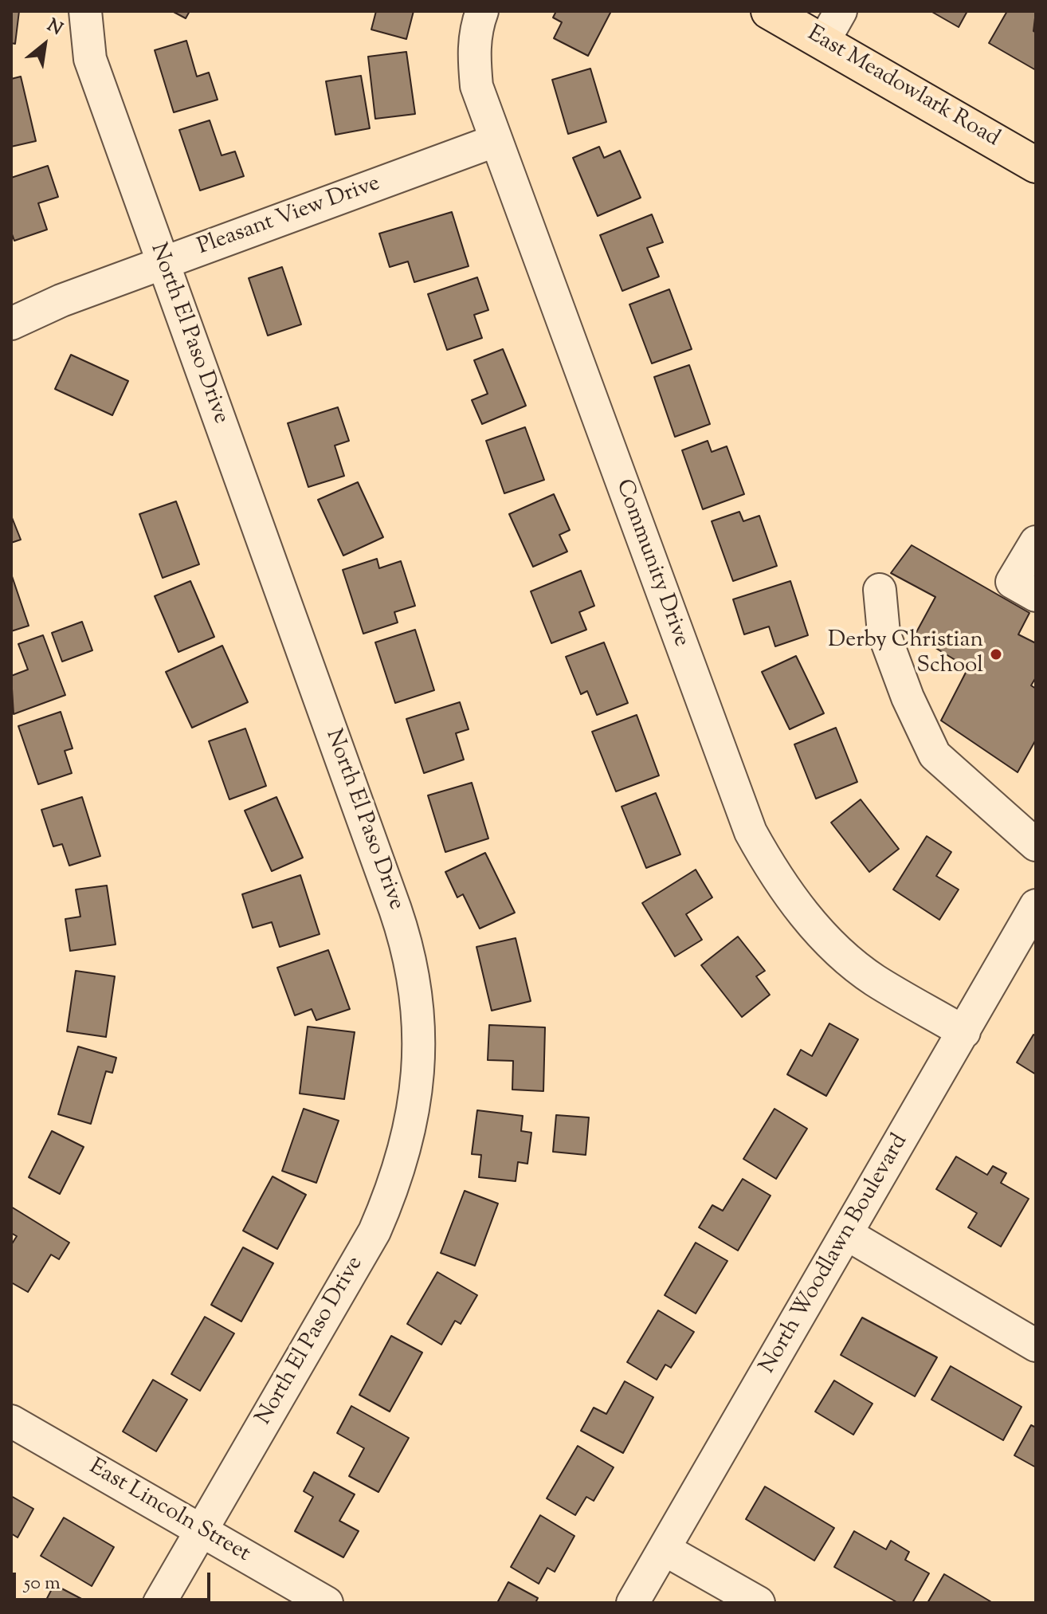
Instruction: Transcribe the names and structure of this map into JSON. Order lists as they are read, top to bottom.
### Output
{
  "streets": {
    "main road": ["East Meadowlark Road"],
    "street": [
      "Pleasant View Drive",
      "North El Paso Drive",
      "Community Drive",
      "North Woodlawn Boulevard",
      "East Lincoln Street"
    ]
  },
  "crossings": [
    ["Pleasant View Drive", "North El Paso Drive"],
    ["Pleasant View Drive", "Community Drive"],
    ["North El Paso Drive", "East Lincoln Street"],
    ["Community Drive", "North Woodlawn Boulevard"]
  ],
  "places": ["Derby Christian School"],
  "scale_bar": "50 m",
  "north": "top right"
}
